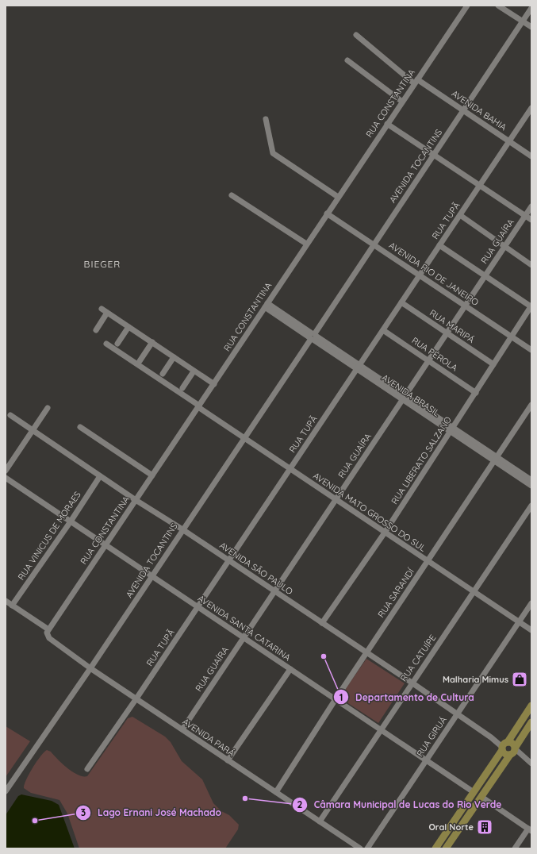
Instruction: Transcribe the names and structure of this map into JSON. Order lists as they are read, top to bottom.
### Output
{
  "streets": {
    "street": [
      "RUA CONSTANTINA",
      "AVENIDA BAHIA",
      "AVENIDA TOCANTINS",
      "RUA TUPÃ",
      "RUA GUAÍRA",
      "AVENIDA RIO DE JANEIRO",
      "RUA MARIPÁ",
      "RUA PÉROLA",
      "AVENIDA BRASIL",
      "RUA LIBERATO SALZANO",
      "AVENIDA MATO GROSSO DO SUL",
      "RUA VINICUS DE MORAES",
      "AVENIDA SÃO PAULO",
      "RUA SARANDÍ",
      "AVENIDA SANTA CATARINA",
      "RUA CATUÍPE",
      "RUA GIRUÁ",
      "AVENIDA PARÁ"
    ]
  },
  "crossings": [
    ["RUA CONSTANTINA", "AVENIDA BAHIA"],
    ["RUA CONSTANTINA", "AVENIDA RIO DE JANEIRO"],
    ["RUA CONSTANTINA", "AVENIDA BRASIL"],
    ["RUA CONSTANTINA", "AVENIDA MATO GROSSO DO SUL"],
    ["RUA CONSTANTINA", "AVENIDA SÃO PAULO"],
    ["RUA CONSTANTINA", "AVENIDA SANTA CATARINA"],
    ["RUA CONSTANTINA", "AVENIDA PARÁ"],
    ["AVENIDA BAHIA", "AVENIDA TOCANTINS"],
    ["AVENIDA BAHIA", "RUA TUPÃ"],
    ["AVENIDA TOCANTINS", "AVENIDA RIO DE JANEIRO"],
    ["AVENIDA TOCANTINS", "AVENIDA BRASIL"],
    ["AVENIDA TOCANTINS", "AVENIDA MATO GROSSO DO SUL"],
    ["AVENIDA TOCANTINS", "AVENIDA SÃO PAULO"],
    ["AVENIDA TOCANTINS", "AVENIDA SANTA CATARINA"],
    ["AVENIDA TOCANTINS", "AVENIDA PARÁ"],
    ["RUA TUPÃ", "AVENIDA RIO DE JANEIRO"],
    ["RUA TUPÃ", "RUA MARIPÁ"],
    ["RUA TUPÃ", "RUA PÉROLA"],
    ["RUA TUPÃ", "AVENIDA BRASIL"],
    ["RUA TUPÃ", "AVENIDA MATO GROSSO DO SUL"],
    ["RUA TUPÃ", "AVENIDA SÃO PAULO"],
    ["RUA TUPÃ", "AVENIDA SANTA CATARINA"],
    ["RUA TUPÃ", "AVENIDA PARÁ"],
    ["RUA GUAÍRA", "AVENIDA RIO DE JANEIRO"],
    ["RUA GUAÍRA", "RUA MARIPÁ"],
    ["RUA GUAÍRA", "RUA PÉROLA"],
    ["RUA GUAÍRA", "AVENIDA BRASIL"],
    ["RUA GUAÍRA", "AVENIDA MATO GROSSO DO SUL"],
    ["RUA GUAÍRA", "AVENIDA SÃO PAULO"],
    ["RUA GUAÍRA", "AVENIDA SANTA CATARINA"],
    ["RUA GUAÍRA", "AVENIDA PARÁ"],
    ["AVENIDA RIO DE JANEIRO", "RUA LIBERATO SALZANO"],
    ["RUA MARIPÁ", "RUA LIBERATO SALZANO"],
    ["RUA PÉROLA", "RUA LIBERATO SALZANO"],
    ["AVENIDA BRASIL", "RUA LIBERATO SALZANO"],
    ["AVENIDA BRASIL", "RUA SARANDÍ"],
    ["RUA LIBERATO SALZANO", "AVENIDA MATO GROSSO DO SUL"],
    ["RUA LIBERATO SALZANO", "AVENIDA SÃO PAULO"],
    ["AVENIDA MATO GROSSO DO SUL", "RUA SARANDÍ"],
    ["AVENIDA MATO GROSSO DO SUL", "RUA CATUÍPE"],
    ["AVENIDA MATO GROSSO DO SUL", "RUA GIRUÁ"],
    ["RUA VINICUS DE MORAES", "AVENIDA SÃO PAULO"],
    ["RUA VINICUS DE MORAES", "AVENIDA SANTA CATARINA"],
    ["AVENIDA SÃO PAULO", "RUA SARANDÍ"],
    ["AVENIDA SÃO PAULO", "RUA CATUÍPE"],
    ["AVENIDA SÃO PAULO", "RUA GIRUÁ"],
    ["RUA SARANDÍ", "AVENIDA SANTA CATARINA"],
    ["RUA SARANDÍ", "AVENIDA PARÁ"],
    ["AVENIDA SANTA CATARINA", "RUA CATUÍPE"],
    ["AVENIDA SANTA CATARINA", "RUA GIRUÁ"],
    ["RUA CATUÍPE", "AVENIDA PARÁ"]
  ],
  "districts": ["BIEGER"],
  "places": {
    "other": ["Departamento de Cultura", "Câmara Municipal de Lucas do Rio Verde", "Lago Ernani José Machado"],
    "shop": ["Malharia Mimus"],
    "building": ["Oral Norte"]
  }
}
